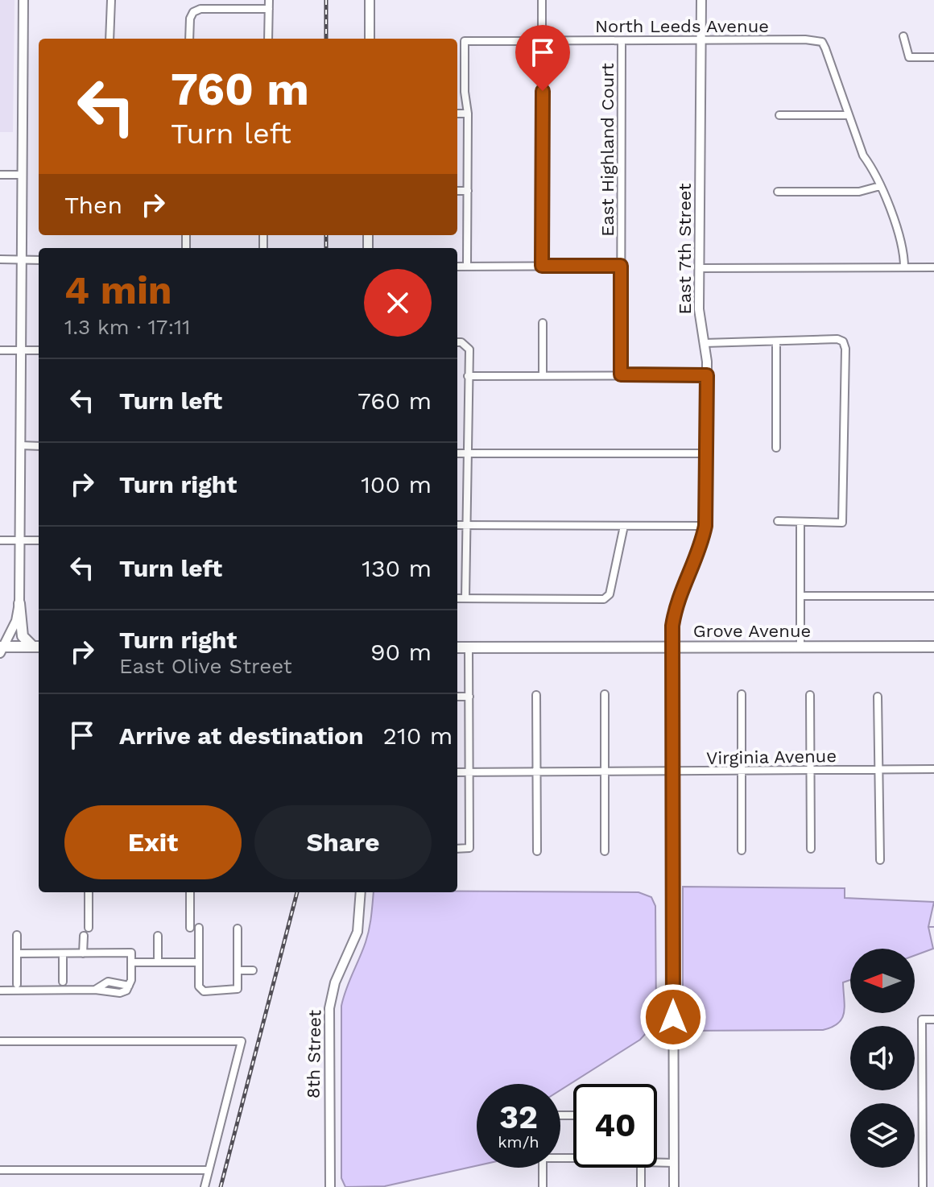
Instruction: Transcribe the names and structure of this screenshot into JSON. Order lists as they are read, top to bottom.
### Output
{
  "streets": {
    "main road": ["Grove Avenue"],
    "street": [
      "North Leeds Avenue",
      "East Highland Court",
      "East 7th Street",
      "Virginia Avenue",
      "8th Street"
    ]
  },
  "crossings": [
    ["North Leeds Avenue", "East Highland Court"],
    ["North Leeds Avenue", "East 7th Street"],
    ["East 7th Street", "Grove Avenue"],
    ["East 7th Street", "Virginia Avenue"]
  ],
  "north": "left",
  "page": {
    "turn": ["760 m", "Turn left"],
    "then": "Then",
    "heading": ["4 min", "1.3 km · 17:11"],
    "list": [
      {
        "name": "Turn left",
        "value": "760 m"
      },
      {
        "name": "Turn right",
        "value": "100 m"
      },
      {
        "name": "Turn left",
        "value": "130 m"
      },
      {
        "name": "Turn right",
        "note": "East Olive Street",
        "value": "90 m"
      },
      {
        "name": "Arrive at destination",
        "value": "210 m"
      }
    ],
    "buttons": ["Exit", "Share"],
    "speed": "32 km/h",
    "limit": "40"
  }
}
